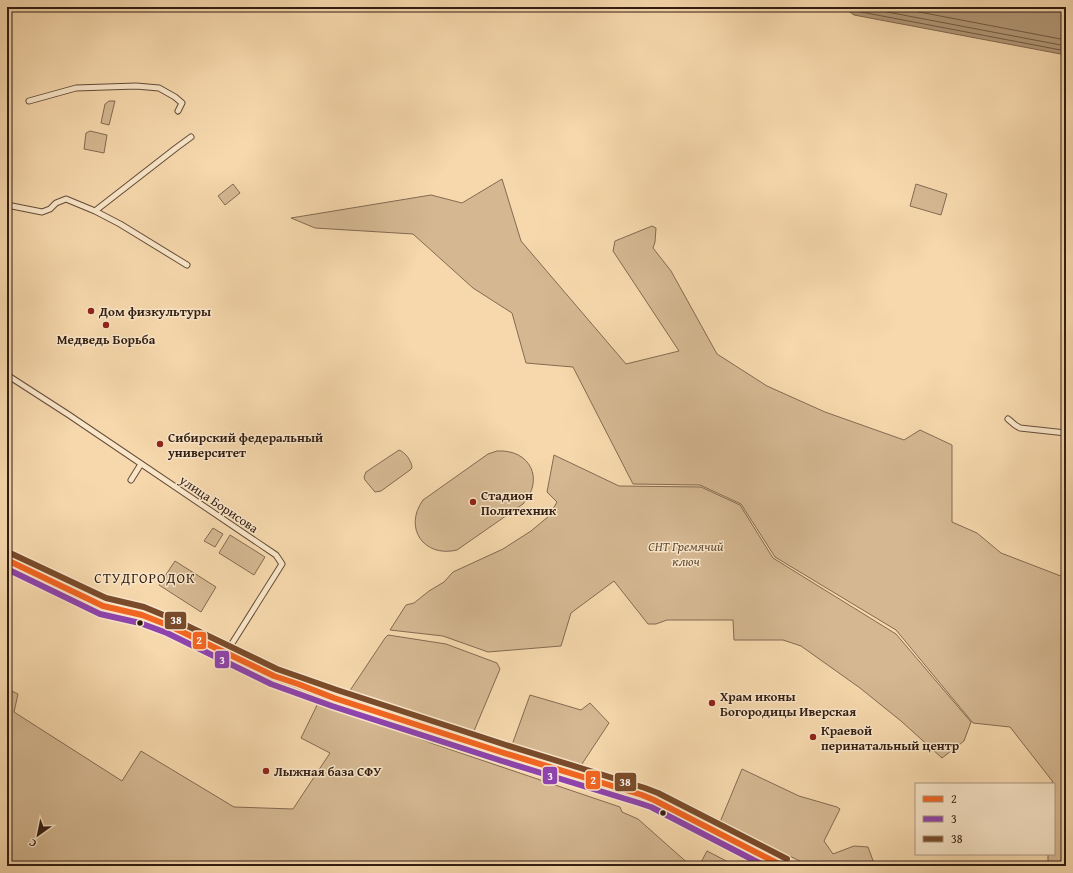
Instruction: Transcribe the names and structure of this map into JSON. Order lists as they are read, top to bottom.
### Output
{
  "streets": {
    "street": ["улица Борисова"]
  },
  "districts": ["СТУДГОРОДОК"],
  "parks": ["СНТ Гремячий ключ"],
  "places": [
    "Дом физкультуры",
    "Медведь Борьба",
    "Сибирский федеральный университет",
    "Стадион Политехник",
    "Храм иконы Богородицы Иверская",
    "Краевой перинатальный центр",
    "Лыжная база СФУ"
  ],
  "lines": ["transit line 38", "transit line 2", "transit line 3"],
  "legend": ["2", "3", "38"],
  "north": "bottom left"
}
